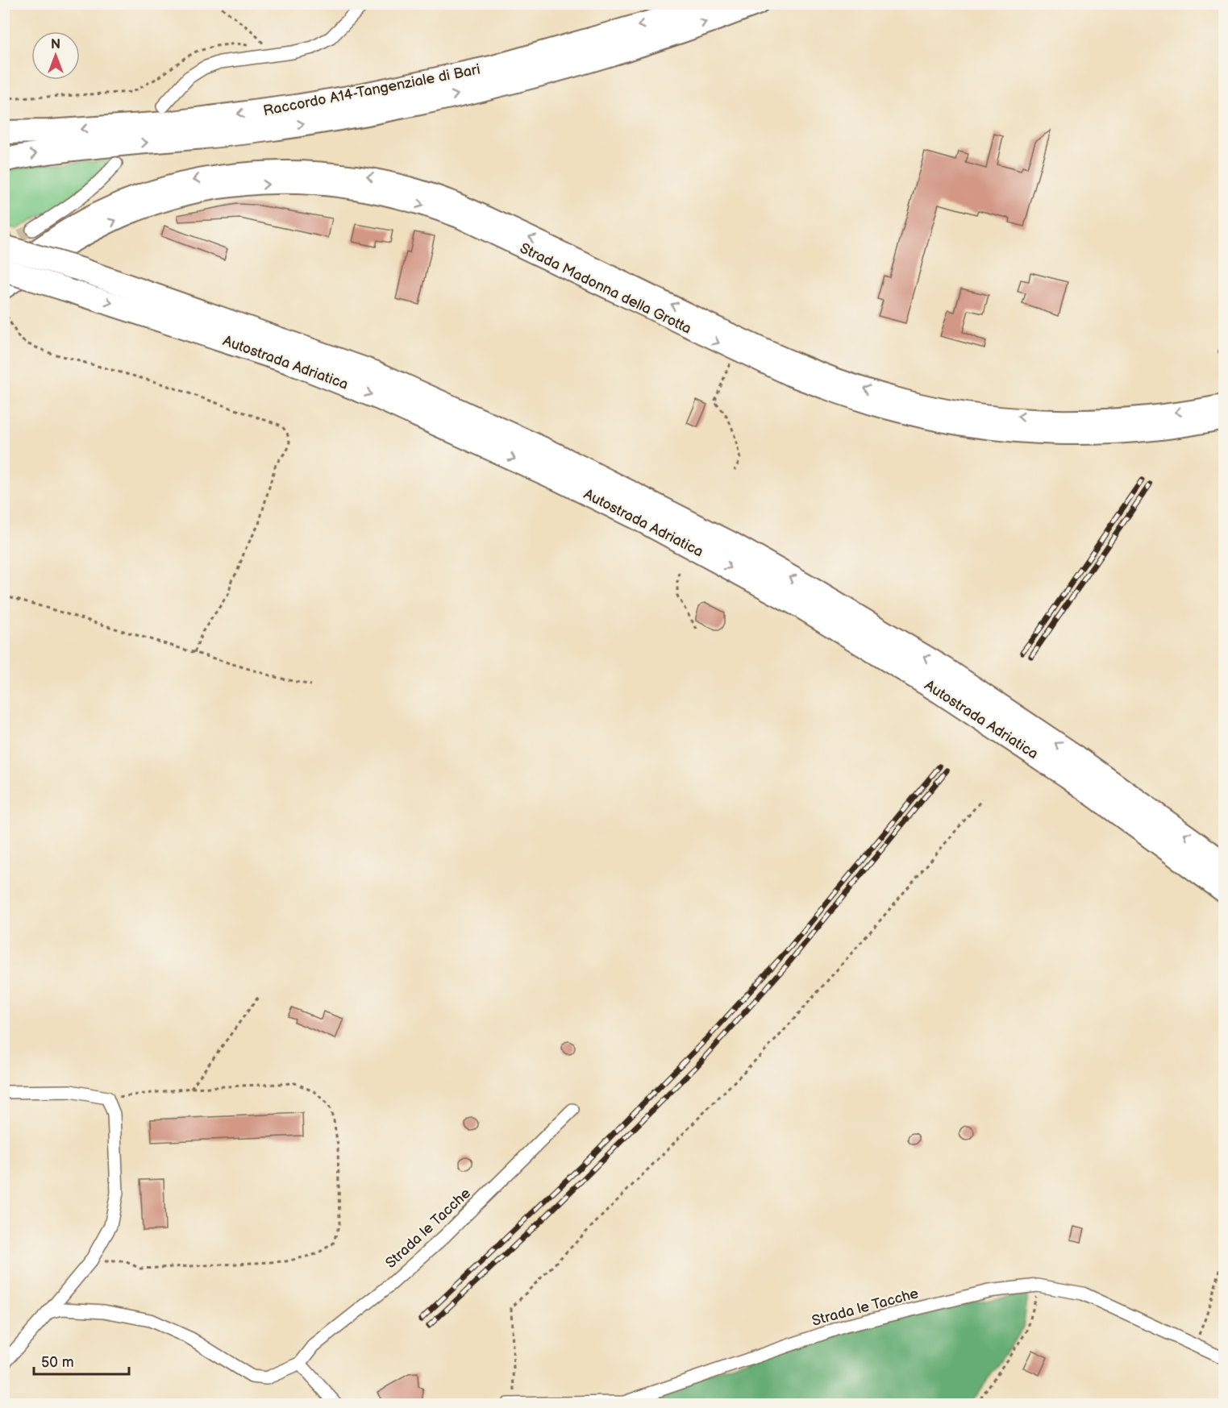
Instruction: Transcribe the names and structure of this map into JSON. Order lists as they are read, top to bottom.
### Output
{
  "streets": {
    "highway": ["Raccordo A14-Tangenziale di Bari", "Autostrada Adriatica"],
    "main road": ["Strada Madonna della Grotta"],
    "street": ["Strada le Tacche"]
  },
  "crossings": [
    ["Strada Madonna della Grotta", "Autostrada Adriatica"]
  ],
  "scale_bar": "50 m",
  "north": "top"
}
